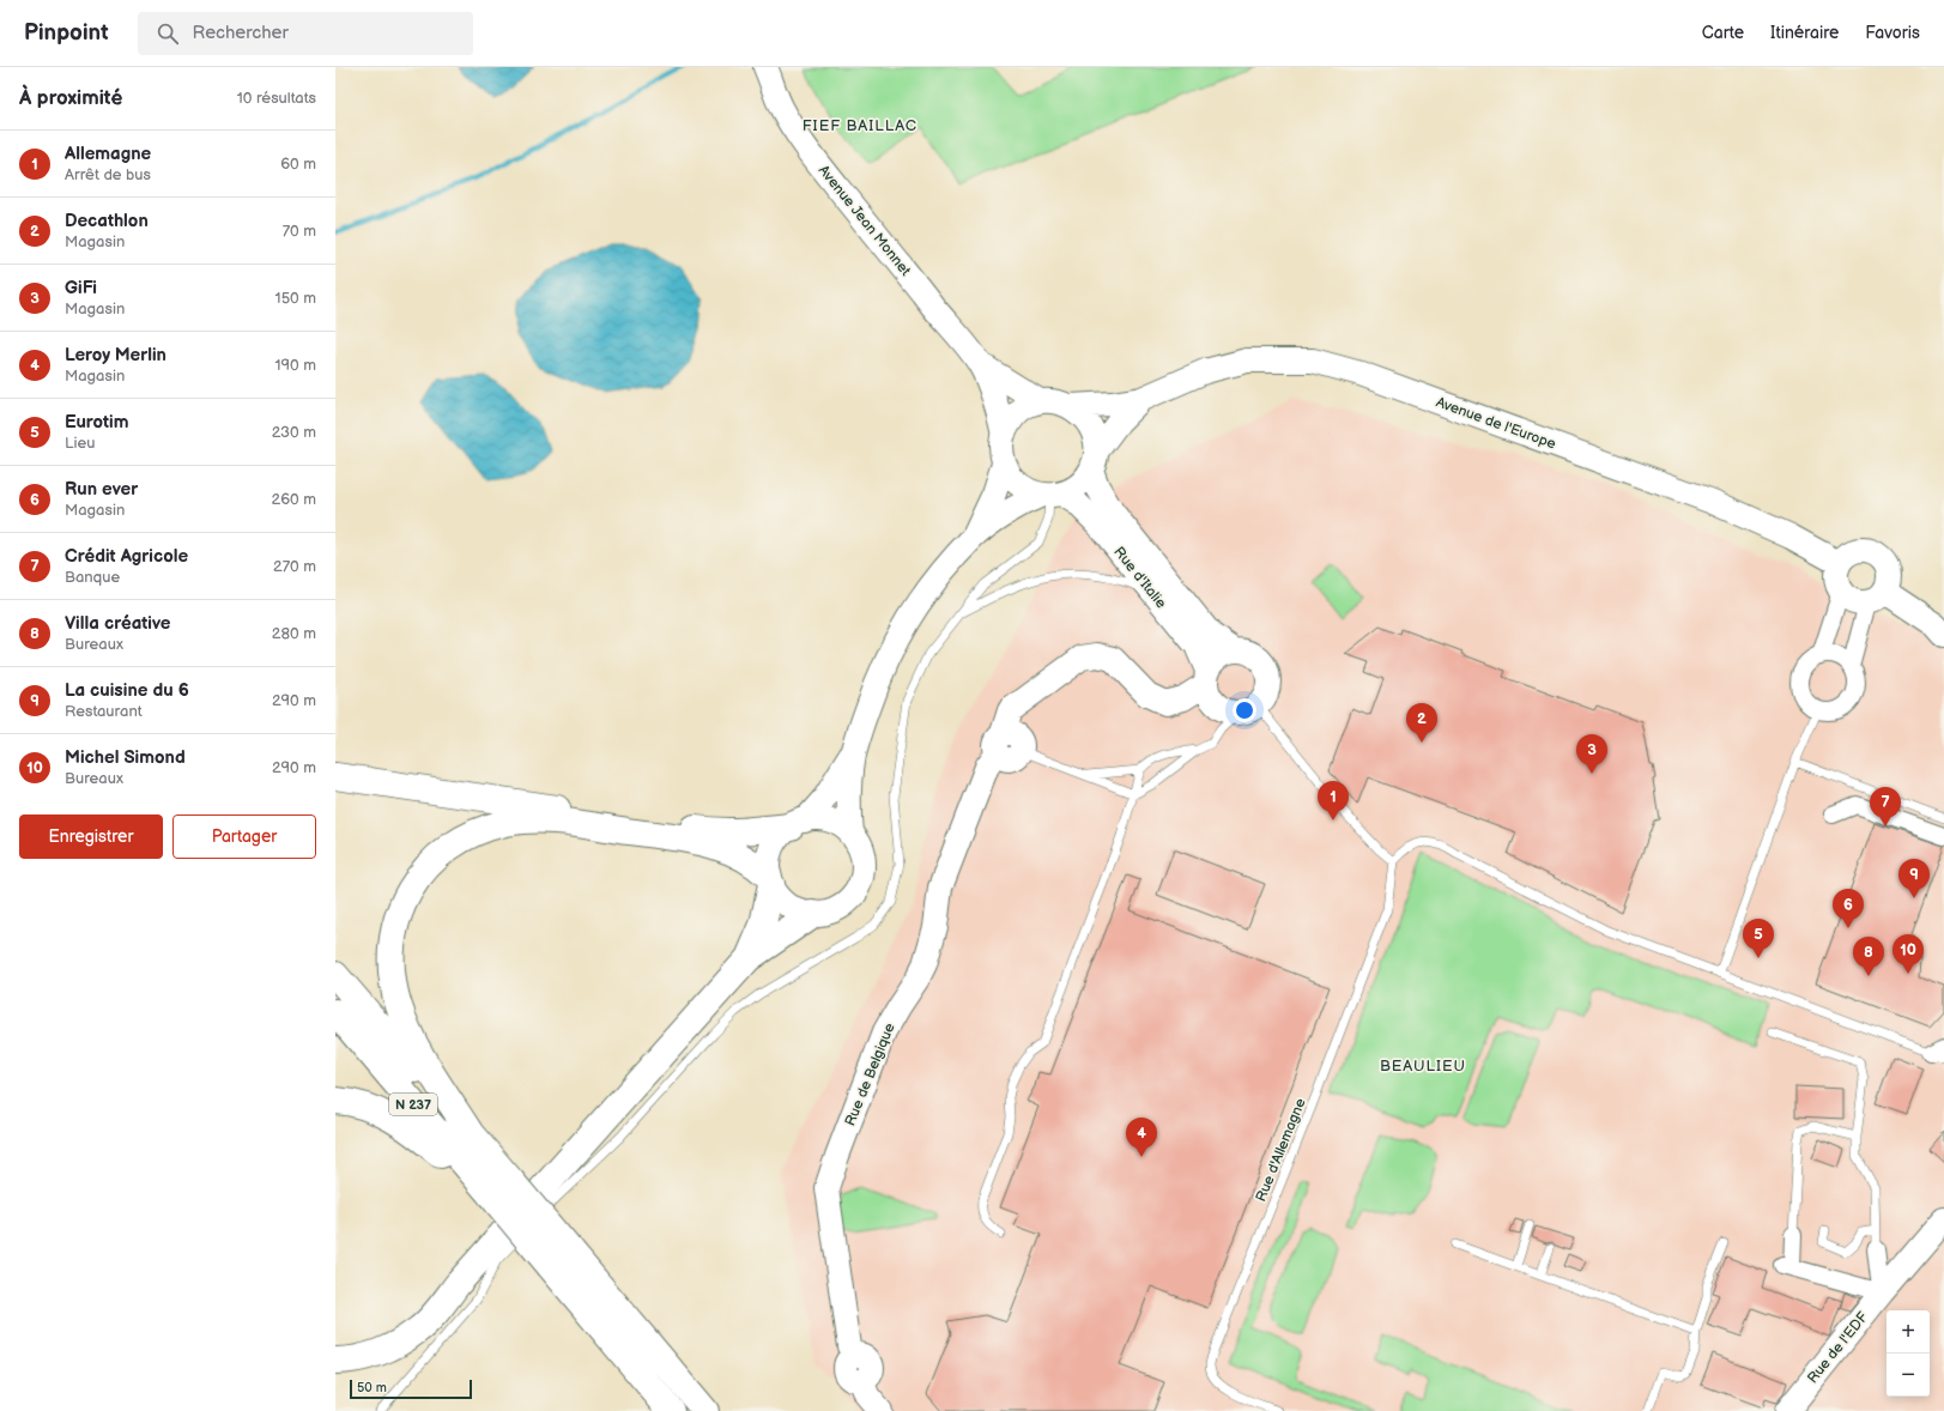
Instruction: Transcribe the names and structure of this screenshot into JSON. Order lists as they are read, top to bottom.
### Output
{
  "streets": {
    "highway": ["N 237"],
    "street": [
      "Avenue Jean Monnet",
      "Avenue de l'Europe",
      "Rue d'Italie",
      "Rue de Belgique",
      "Rue de l'EDF"
    ],
    "lane": ["Rue d'Allemagne"]
  },
  "crossings": [
    ["Avenue Jean Monnet", "Avenue de l'Europe"],
    ["Avenue Jean Monnet", "Rue d'Italie"],
    ["Avenue de l'Europe", "Rue d'Italie"],
    ["Rue d'Italie", "Rue de Belgique"]
  ],
  "districts": ["FIEF BAILLAC", "BEAULIEU"],
  "scale_bar": "50 m",
  "page": {
    "header": "Pinpoint",
    "search": "Rechercher",
    "nav": ["Carte", "Itinéraire", "Favoris"],
    "heading": ["À proximité", "10 résultats"],
    "list": [
      {
        "mark": "1",
        "name": "Allemagne",
        "note": "Arrêt de bus",
        "value": "60 m"
      },
      {
        "mark": "2",
        "name": "Decathlon",
        "note": "Magasin",
        "value": "70 m"
      },
      {
        "mark": "3",
        "name": "GiFi",
        "note": "Magasin",
        "value": "150 m"
      },
      {
        "mark": "4",
        "name": "Leroy Merlin",
        "note": "Magasin",
        "value": "190 m"
      },
      {
        "mark": "5",
        "name": "Eurotim",
        "note": "Lieu",
        "value": "230 m"
      },
      {
        "mark": "6",
        "name": "Run ever",
        "note": "Magasin",
        "value": "260 m"
      },
      {
        "mark": "7",
        "name": "Crédit Agricole",
        "note": "Banque",
        "value": "270 m"
      },
      {
        "mark": "8",
        "name": "Villa créative",
        "note": "Bureaux",
        "value": "280 m"
      },
      {
        "mark": "9",
        "name": "La cuisine du 6",
        "note": "Restaurant",
        "value": "290 m"
      },
      {
        "mark": "10",
        "name": "Michel Simond",
        "note": "Bureaux",
        "value": "290 m"
      }
    ],
    "pins": [
      "2",
      "3",
      "1",
      "7",
      "9",
      "6",
      "5",
      "10",
      "8",
      "4"
    ],
    "buttons": ["Enregistrer", "Partager"],
    "map_buttons": ["+", "−"],
    "scale": "50 m"
  }
}
